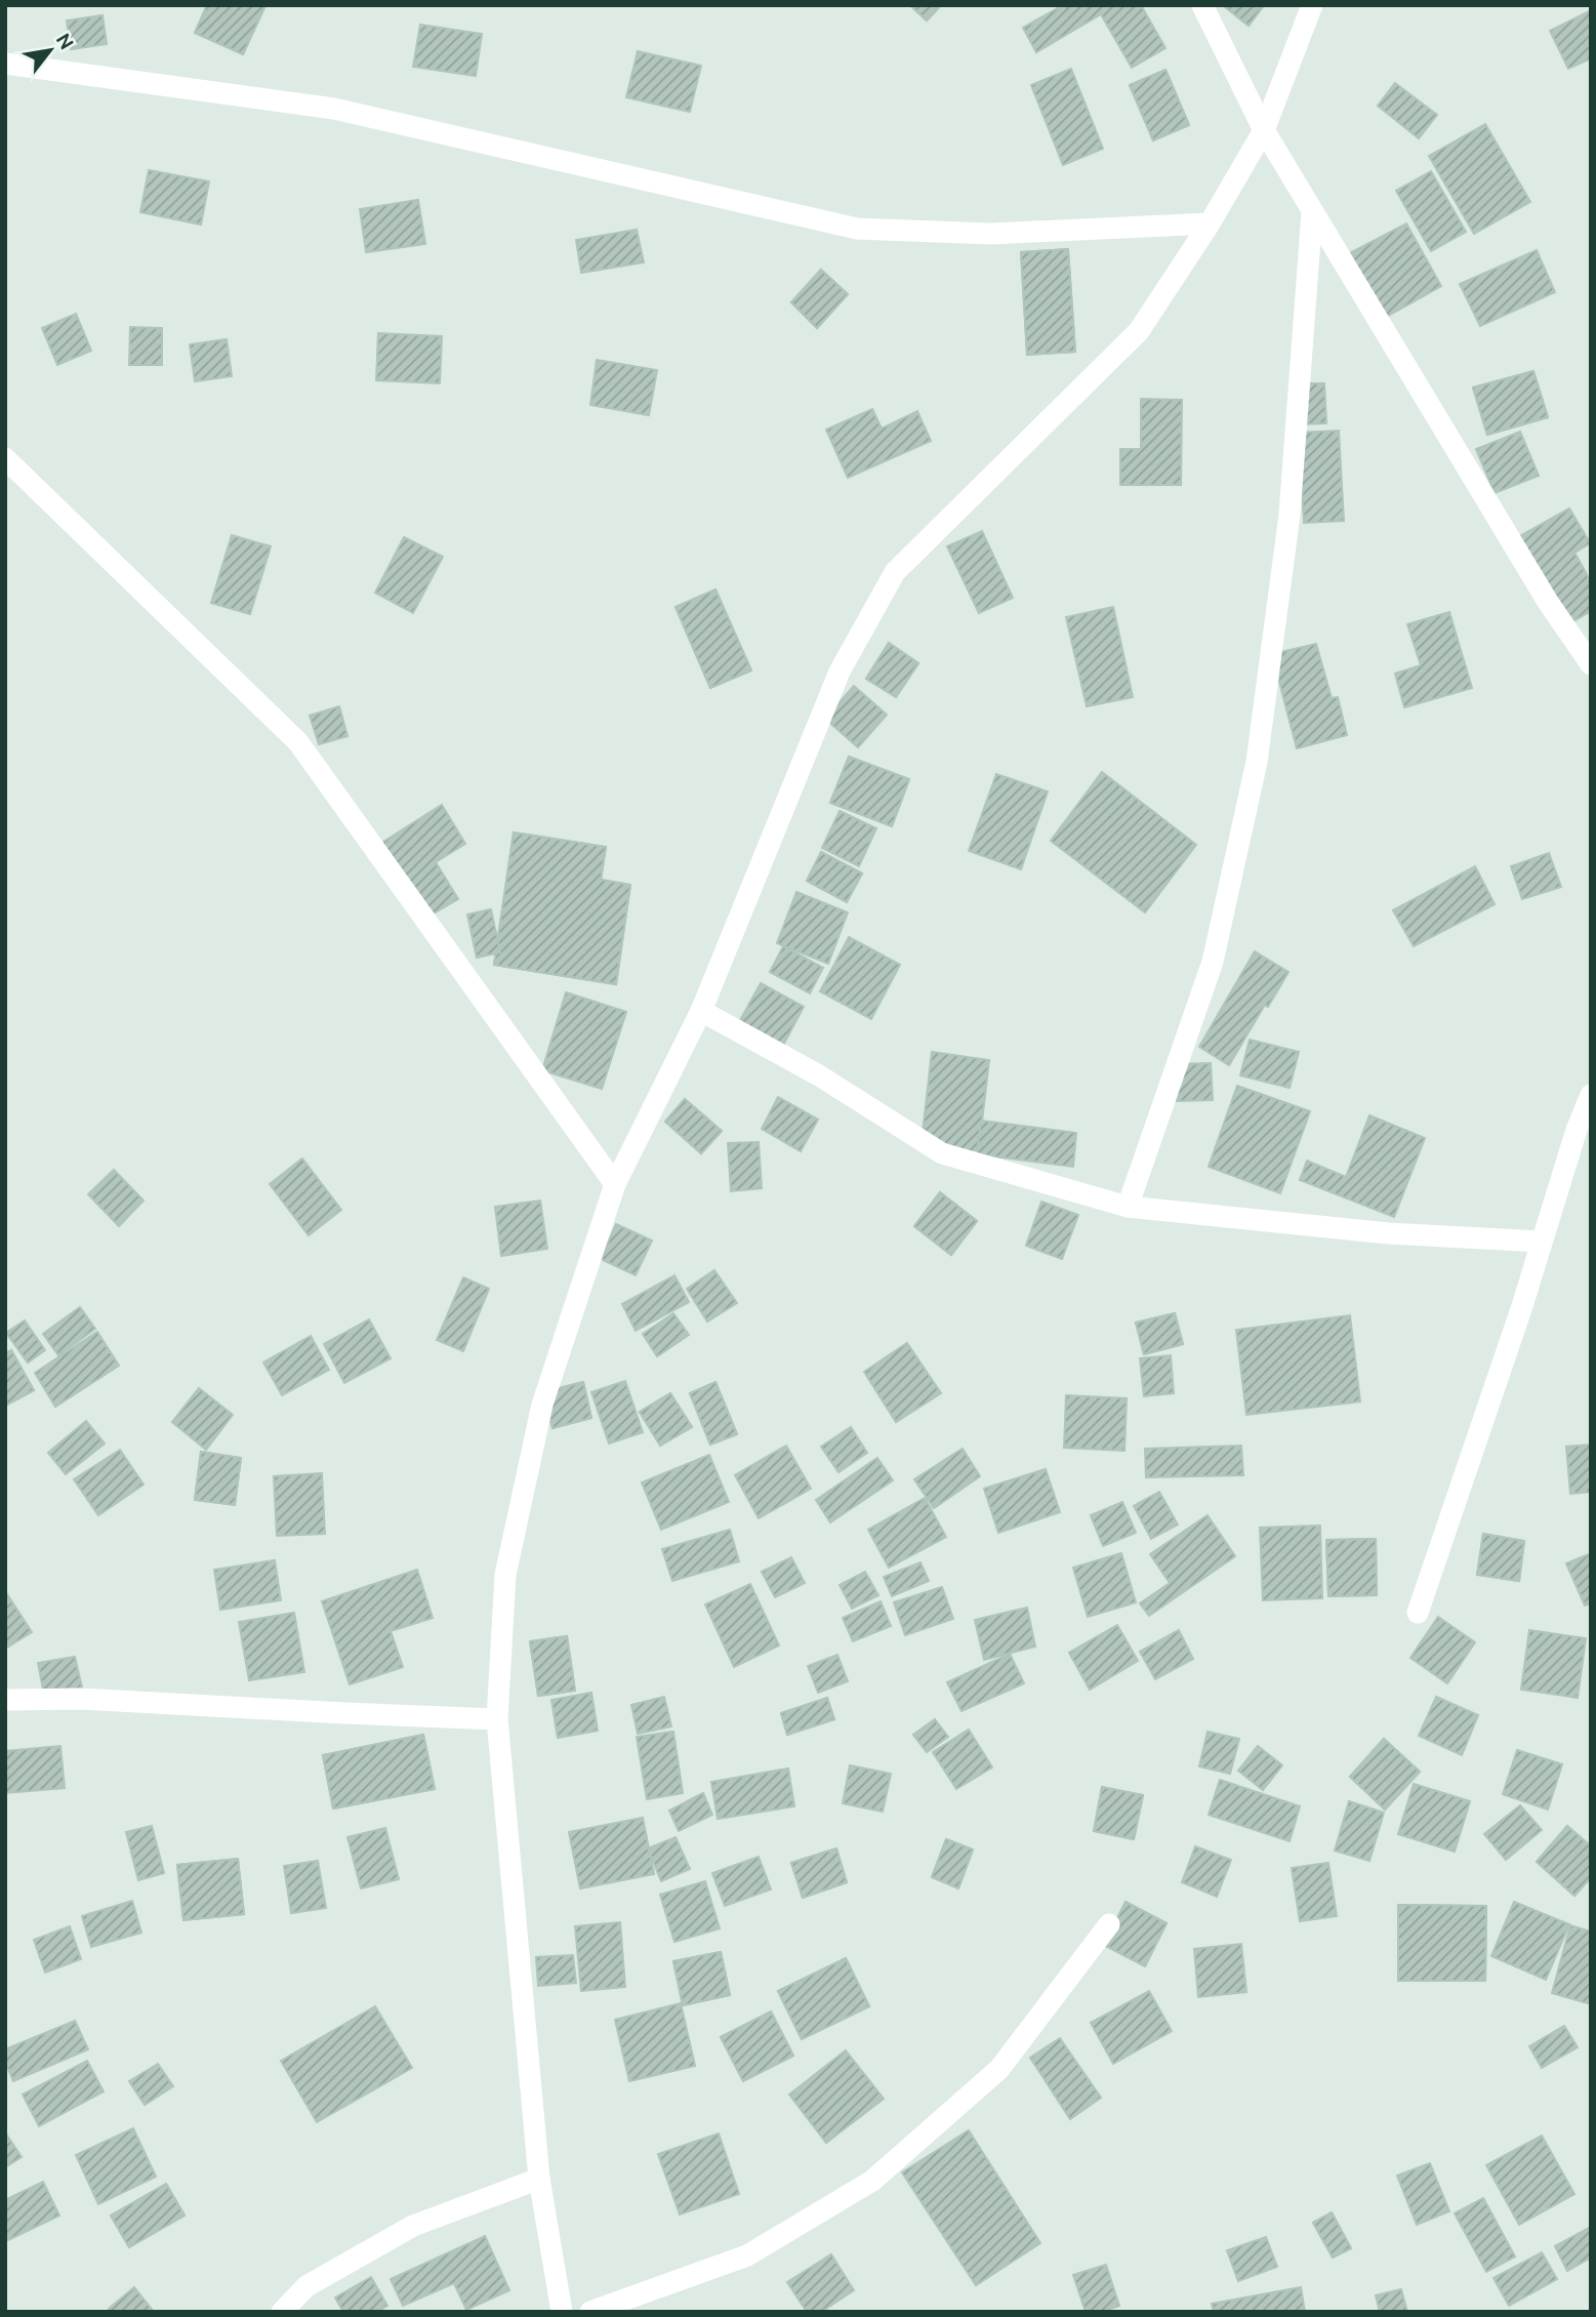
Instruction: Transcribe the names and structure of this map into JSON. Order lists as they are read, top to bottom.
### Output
{
  "north": "top right"
}
